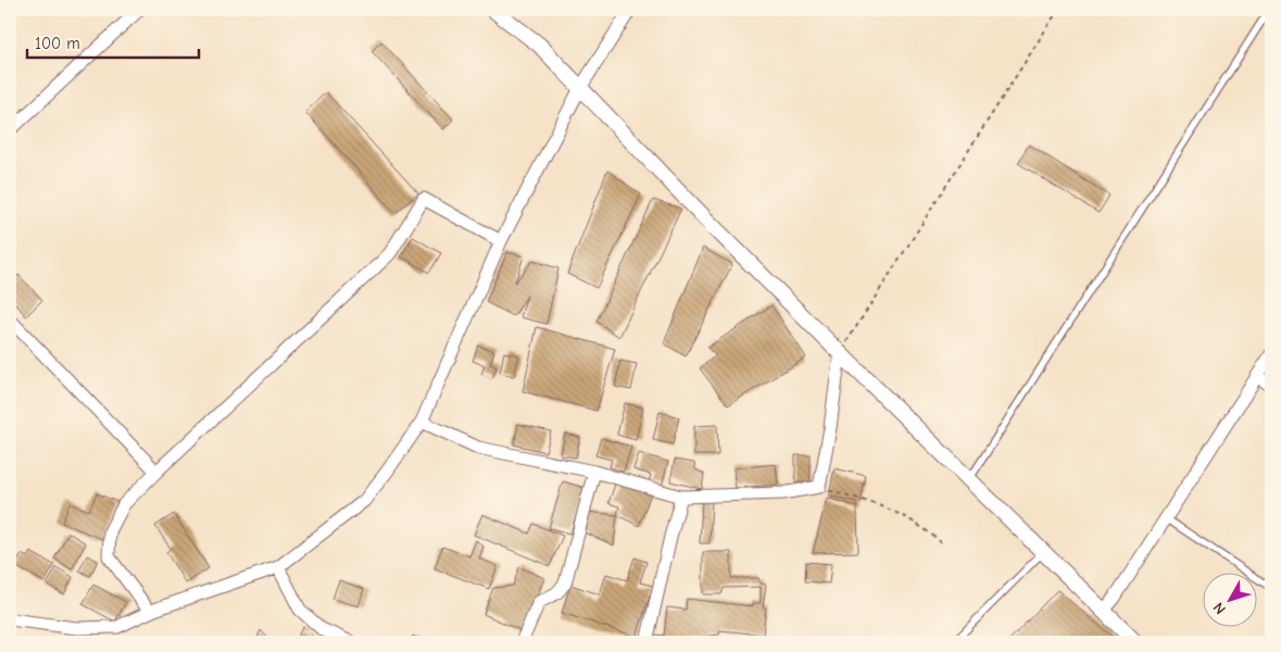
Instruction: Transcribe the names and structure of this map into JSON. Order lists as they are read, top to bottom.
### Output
{
  "scale_bar": "100 m",
  "north": "bottom left"
}
